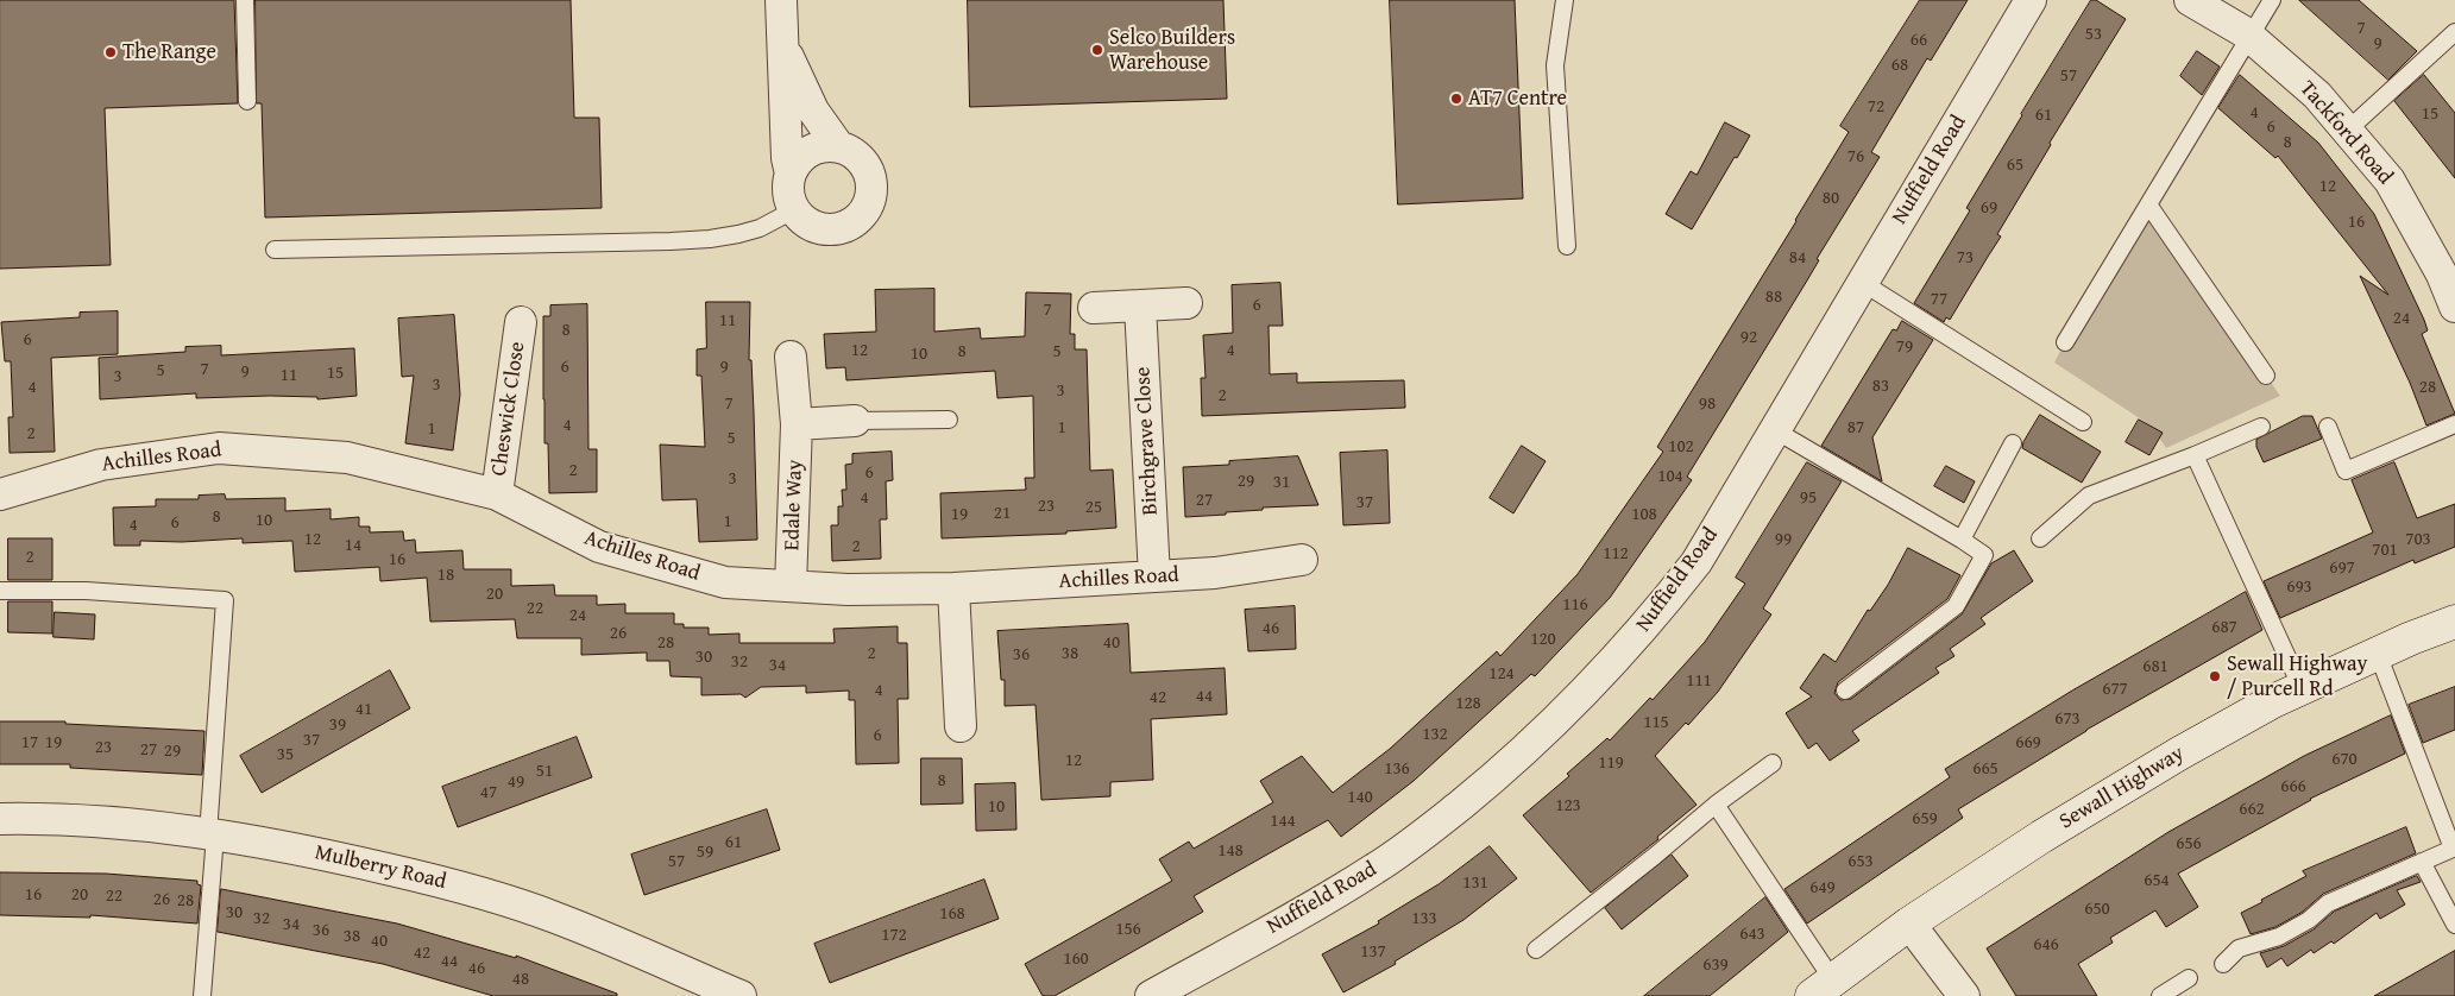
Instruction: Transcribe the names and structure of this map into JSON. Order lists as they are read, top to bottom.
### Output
{
  "streets": {
    "street": [
      "Tackford Road",
      "Nuffield Road",
      "Cheswick Close",
      "Birchgrave Close",
      "Achilles Road",
      "Edale Way",
      "Sewall Highway",
      "Mulberry Road"
    ]
  },
  "crossings": [
    ["Cheswick Close", "Achilles Road"],
    ["Birchgrave Close", "Achilles Road"],
    ["Achilles Road", "Edale Way"]
  ],
  "places": [
    "Selco Builders Warehouse",
    "The Range",
    "AT7 Centre",
    "Sewall Highway / Purcell Rd"
  ],
  "house_numbers": [
    "7",
    "53",
    "66",
    "9",
    "68",
    "57",
    "72",
    "4",
    "15",
    "61",
    "6",
    "8",
    "76",
    "65",
    "12",
    "80",
    "69",
    "16",
    "84",
    "73",
    "88",
    "77",
    "6",
    "7",
    "24",
    "11",
    "8",
    "92",
    "6",
    "79",
    "12",
    "4",
    "8",
    "5",
    "10",
    "6",
    "9",
    "7",
    "5",
    "9",
    "15",
    "11",
    "3",
    "3",
    "83",
    "4",
    "28",
    "3",
    "2",
    "7",
    "98",
    "4",
    "1",
    "87",
    "1",
    "2",
    "5",
    "102",
    "2",
    "6",
    "104",
    "3",
    "29",
    "31",
    "4",
    "95",
    "27",
    "37",
    "23",
    "25",
    "21",
    "19",
    "108",
    "8",
    "10",
    "1",
    "6",
    "4",
    "12",
    "99",
    "703",
    "14",
    "2",
    "701",
    "112",
    "2",
    "16",
    "697",
    "18",
    "693",
    "20",
    "116",
    "22",
    "24",
    "687",
    "46",
    "26",
    "120",
    "28",
    "40",
    "2",
    "38",
    "36",
    "30",
    "32",
    "34",
    "681",
    "124",
    "111",
    "677",
    "4",
    "44",
    "42",
    "128",
    "41",
    "673",
    "115",
    "39",
    "132",
    "6",
    "37",
    "17",
    "19",
    "669",
    "23",
    "27",
    "29",
    "35",
    "670",
    "12",
    "119",
    "136",
    "665",
    "51",
    "8",
    "49",
    "666",
    "47",
    "140",
    "123",
    "10",
    "662",
    "659",
    "144",
    "61",
    "656",
    "148",
    "59",
    "57",
    "653",
    "654",
    "131",
    "649",
    "16",
    "20",
    "22",
    "26",
    "28",
    "650",
    "30",
    "168",
    "32",
    "133",
    "34",
    "156",
    "36",
    "643",
    "172",
    "38",
    "40",
    "646",
    "137",
    "42",
    "160",
    "44",
    "639",
    "46",
    "48"
  ]
}
